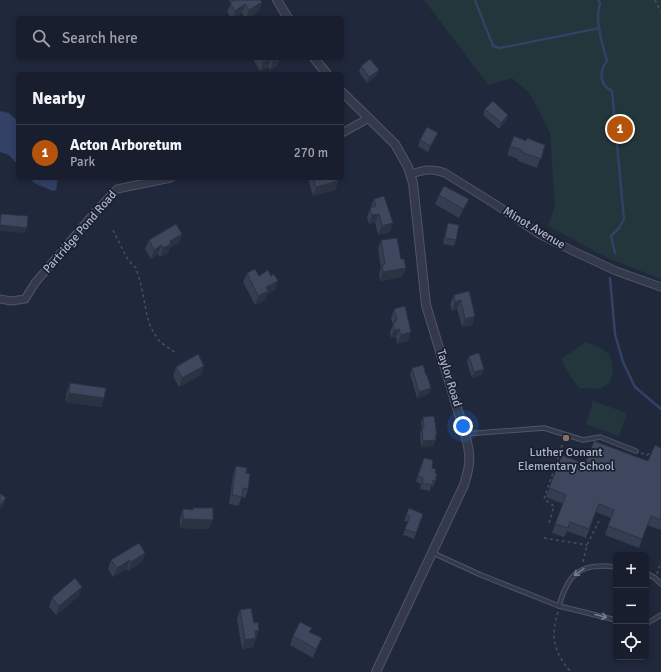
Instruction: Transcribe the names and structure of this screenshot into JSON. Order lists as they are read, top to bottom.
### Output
{
  "streets": {
    "street": ["Minot Avenue", "Partridge Pond Road", "Taylor Road"]
  },
  "crossings": [
    ["Minot Avenue", "Taylor Road"]
  ],
  "places": ["Luther Conant Elementary School"],
  "page": {
    "search": "Search here",
    "heading": "Nearby",
    "pins": "1",
    "list": [
      {
        "mark": "1",
        "name": "Acton Arboretum",
        "note": "Park",
        "value": "270 m"
      }
    ],
    "map_buttons": ["+", "−"]
  }
}
